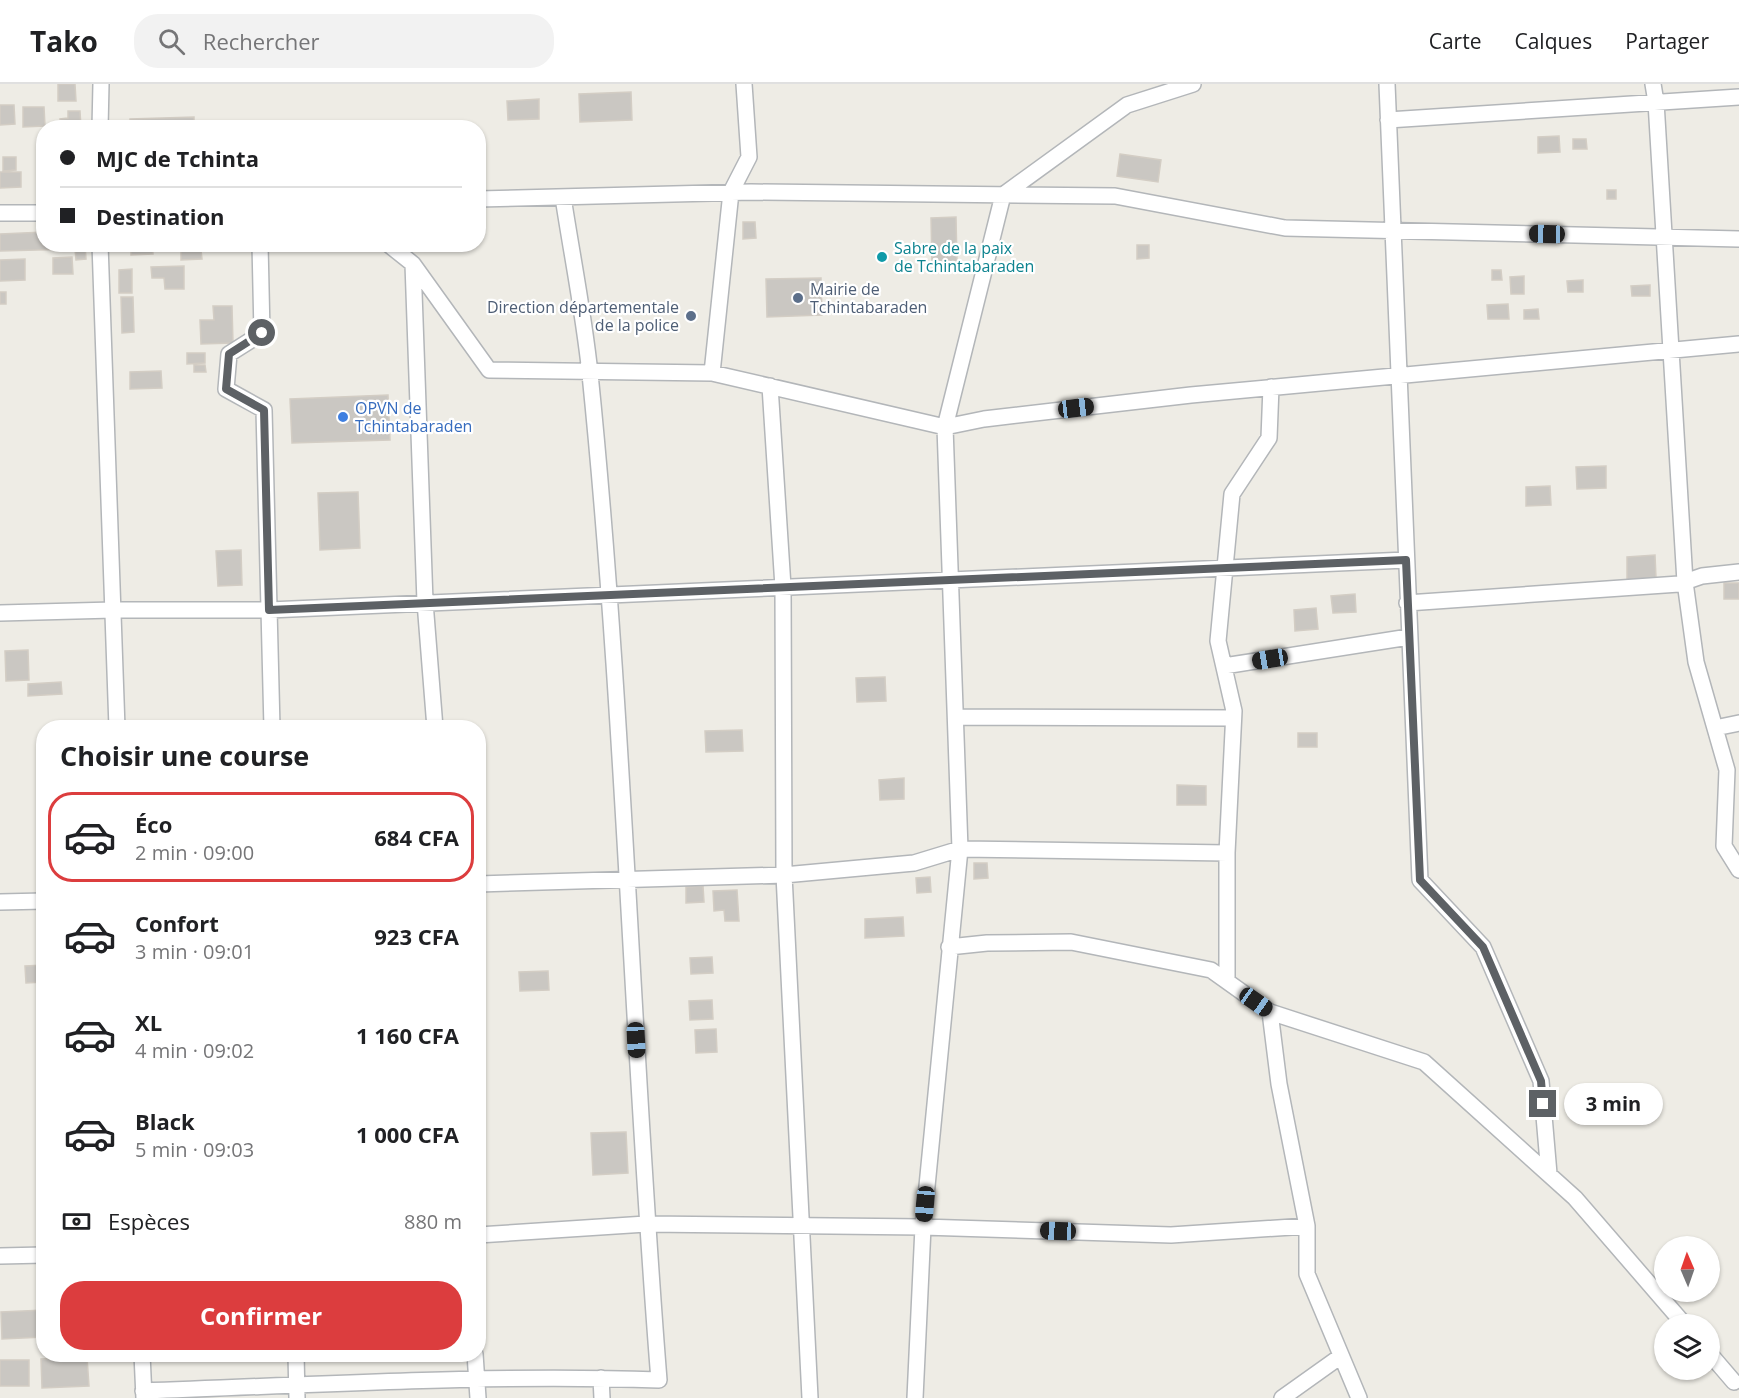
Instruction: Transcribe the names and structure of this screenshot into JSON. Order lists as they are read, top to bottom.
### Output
{
  "places": [
    "Sabre de la paix de Tchintabaraden",
    "Mairie de Tchintabaraden",
    "Direction départementale de la police",
    "OPVN de Tchintabaraden"
  ],
  "north": "top",
  "page": {
    "header": "Tako",
    "search": "Rechercher",
    "nav": ["Carte", "Calques", "Partager"],
    "banner": ["MJC de Tchinta", "Destination"],
    "heading": "Choisir une course",
    "list": [
      {
        "name": "Éco",
        "note": "2 min · 09:00",
        "value": "684 CFA"
      },
      {
        "name": "Confort",
        "note": "3 min · 09:01",
        "value": "923 CFA"
      },
      {
        "name": "XL",
        "note": "4 min · 09:02",
        "value": "1 160 CFA"
      },
      {
        "name": "Black",
        "note": "5 min · 09:03",
        "value": "1 000 CFA"
      }
    ],
    "bubble": "3 min",
    "pay": ["Espèces", "880 m"],
    "buttons": "Confirmer"
  }
}
